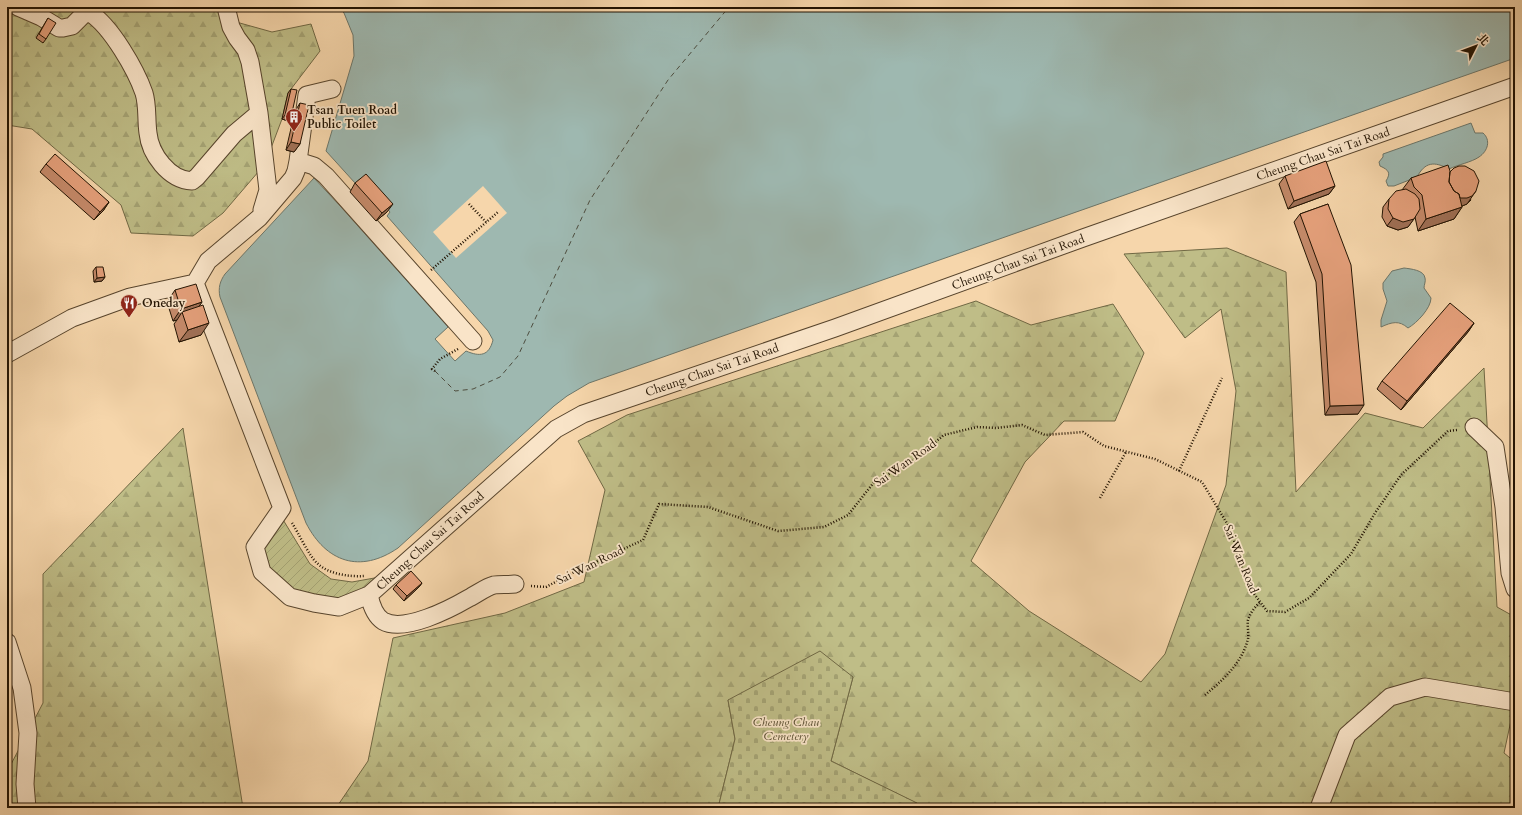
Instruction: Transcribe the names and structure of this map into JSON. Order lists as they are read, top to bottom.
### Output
{
  "streets": {
    "street": ["Cheung Chau Sai Tai Road"],
    "path": ["Sai Wan Road"]
  },
  "parks": ["Cheung Chau Cemetery"],
  "places": {
    "building": ["Tsan Tuen Road Public Toilet"],
    "restaurant": ["Oneday"]
  },
  "north": "top right"
}
